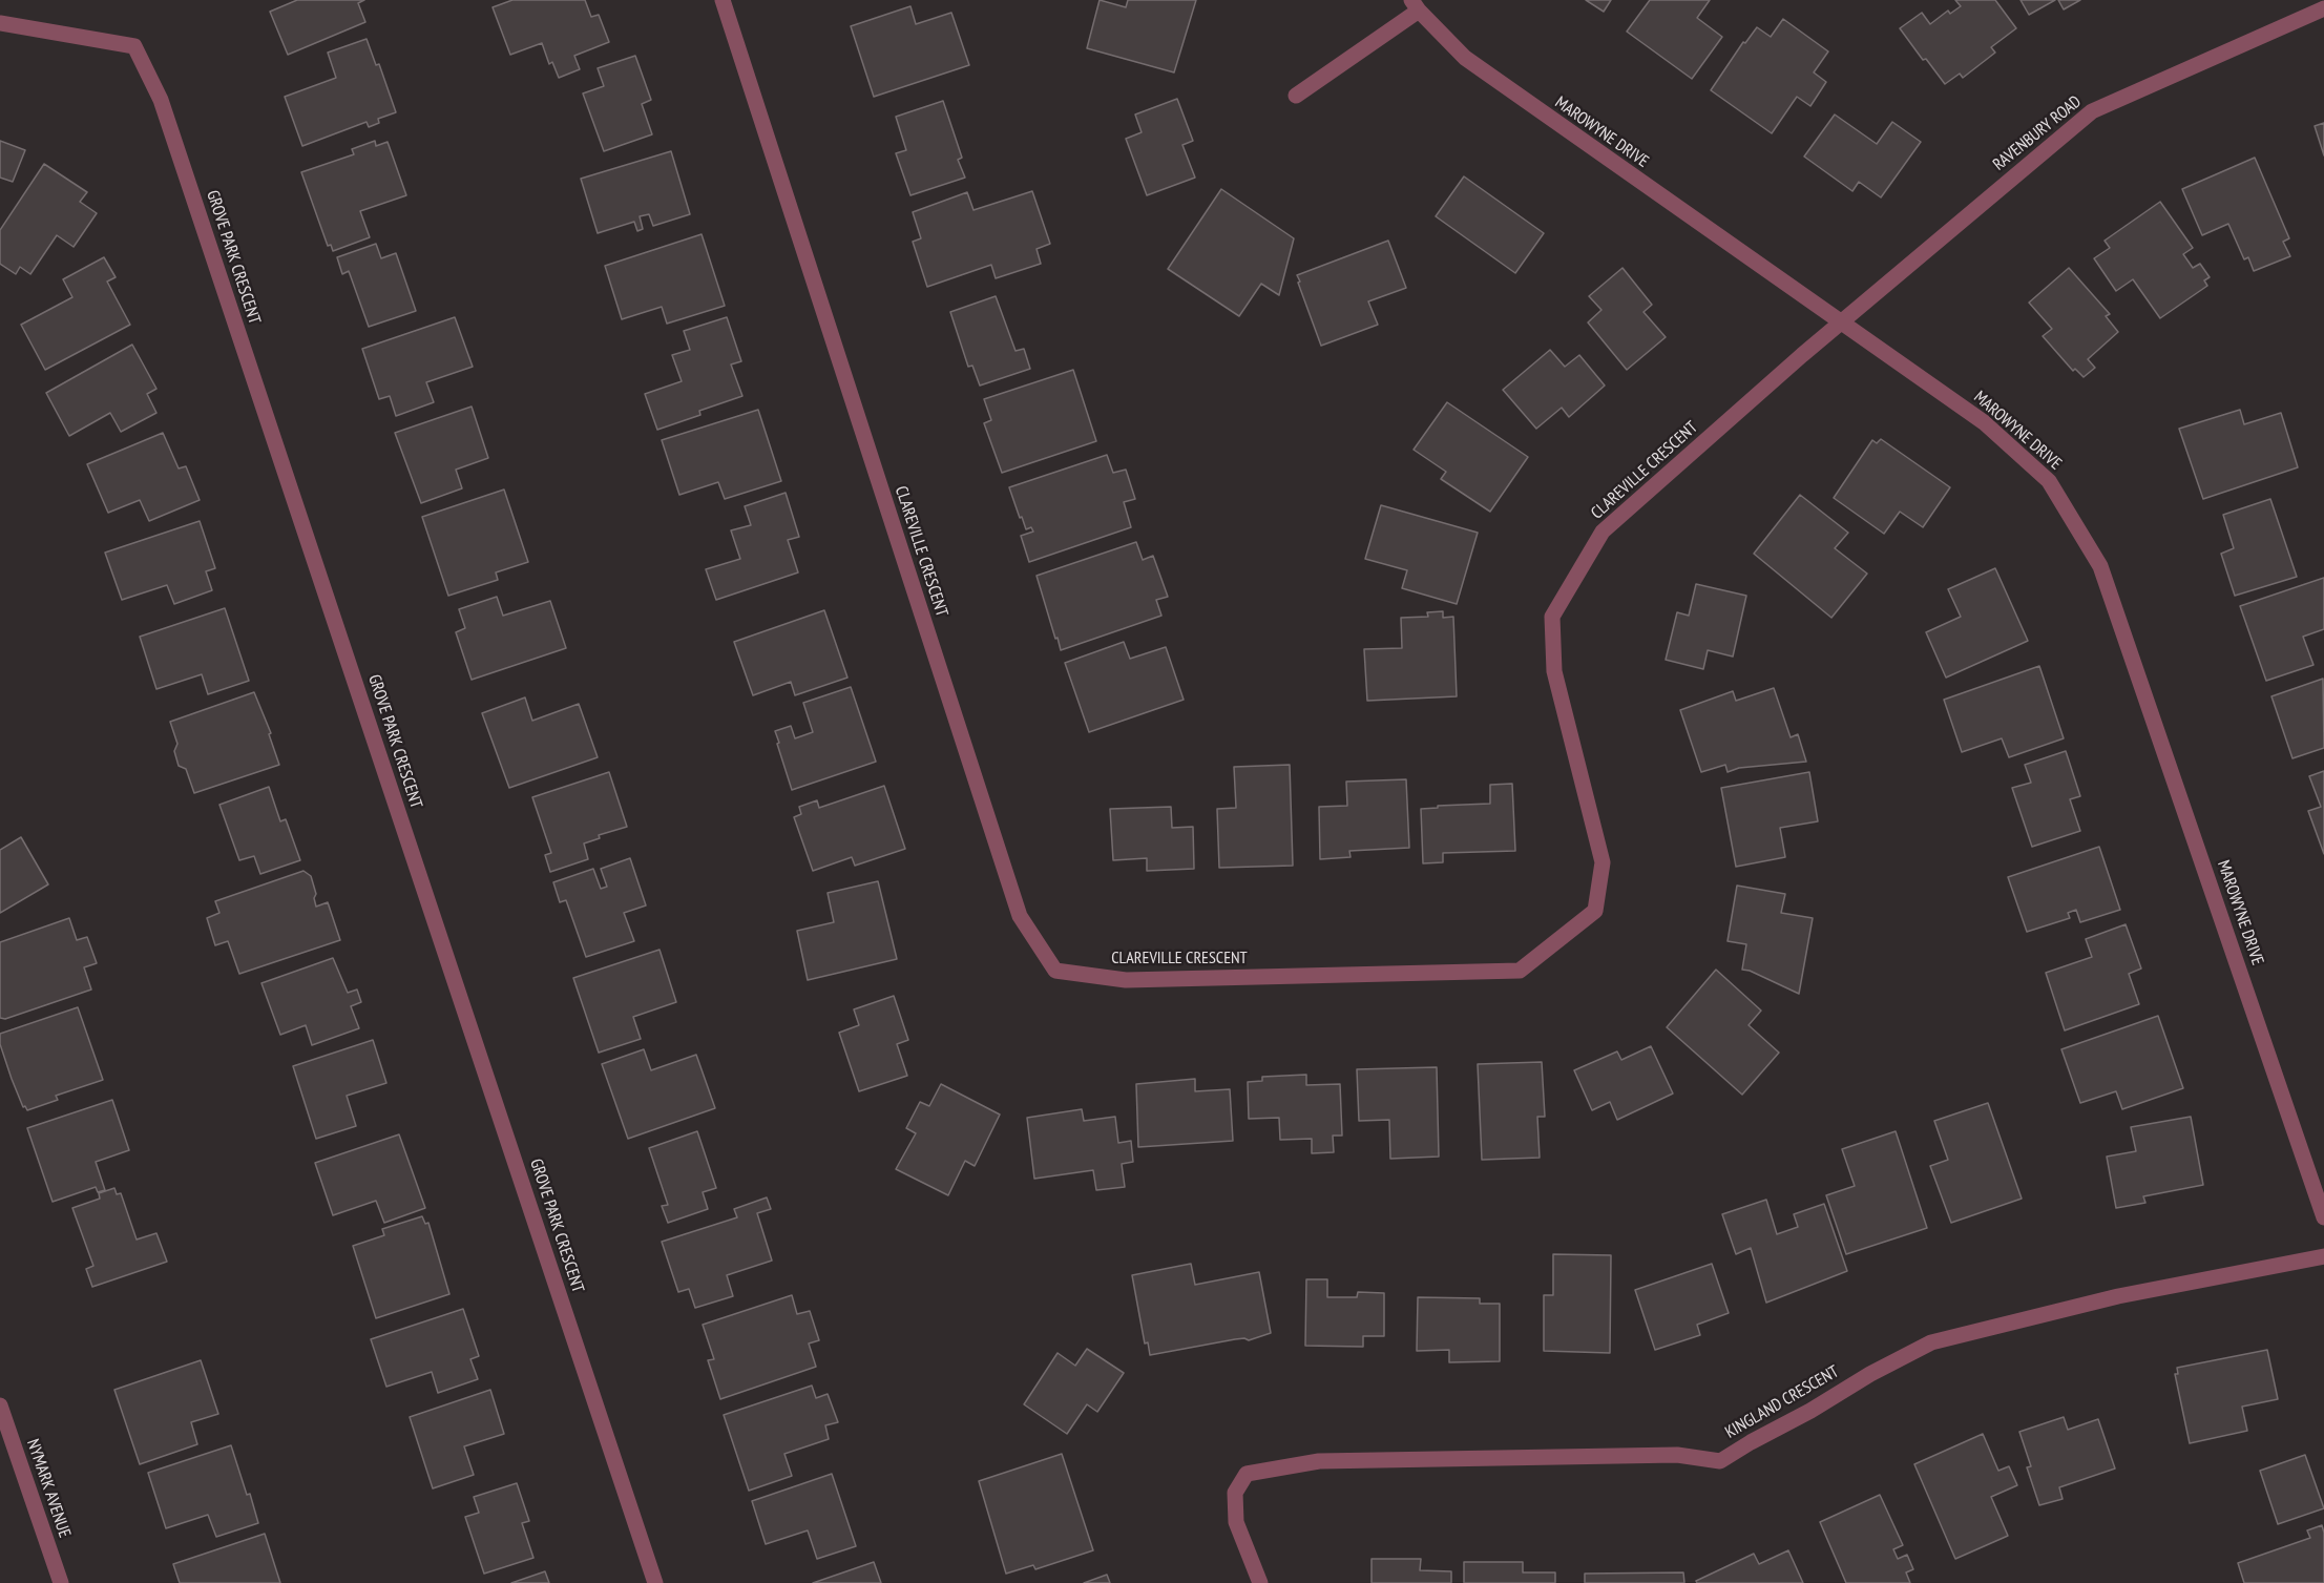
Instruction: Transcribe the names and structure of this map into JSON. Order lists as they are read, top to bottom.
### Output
{
  "streets": {
    "street": [
      "MAROWYNE DRIVE",
      "RAVENBURY ROAD",
      "GROVE PARK CRESCENT",
      "CLAREVILLE CRESCENT",
      "KINGLAND CRESCENT",
      "NYMARK AVENUE"
    ]
  },
  "crossings": [
    ["MAROWYNE DRIVE", "RAVENBURY ROAD"],
    ["MAROWYNE DRIVE", "CLAREVILLE CRESCENT"],
    ["RAVENBURY ROAD", "CLAREVILLE CRESCENT"]
  ]
}
